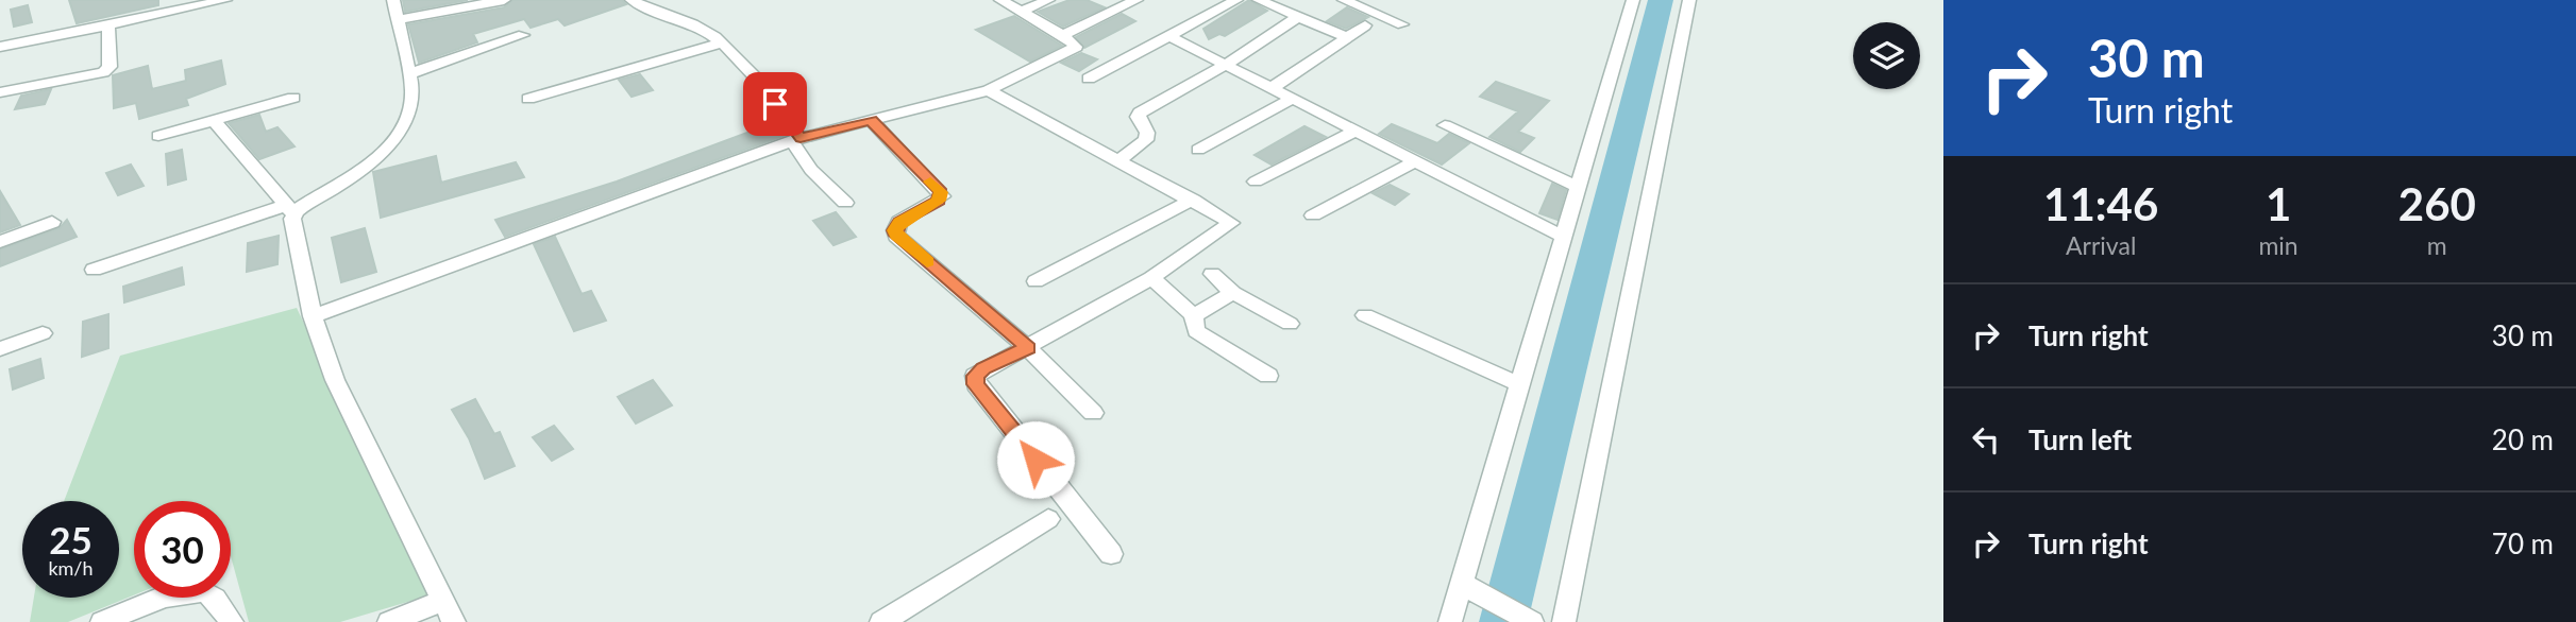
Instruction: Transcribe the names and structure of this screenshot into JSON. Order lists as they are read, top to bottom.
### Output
{
  "page": {
    "turn": ["30 m", "Turn right"],
    "eta": [
      "11:46",
      "Arrival",
      "1",
      "min",
      "260",
      "m"
    ],
    "list": [
      {
        "name": "Turn right",
        "value": "30 m"
      },
      {
        "name": "Turn left",
        "value": "20 m"
      },
      {
        "name": "Turn right",
        "value": "70 m"
      }
    ],
    "speed": "25 km/h",
    "limit": "30"
  }
}
